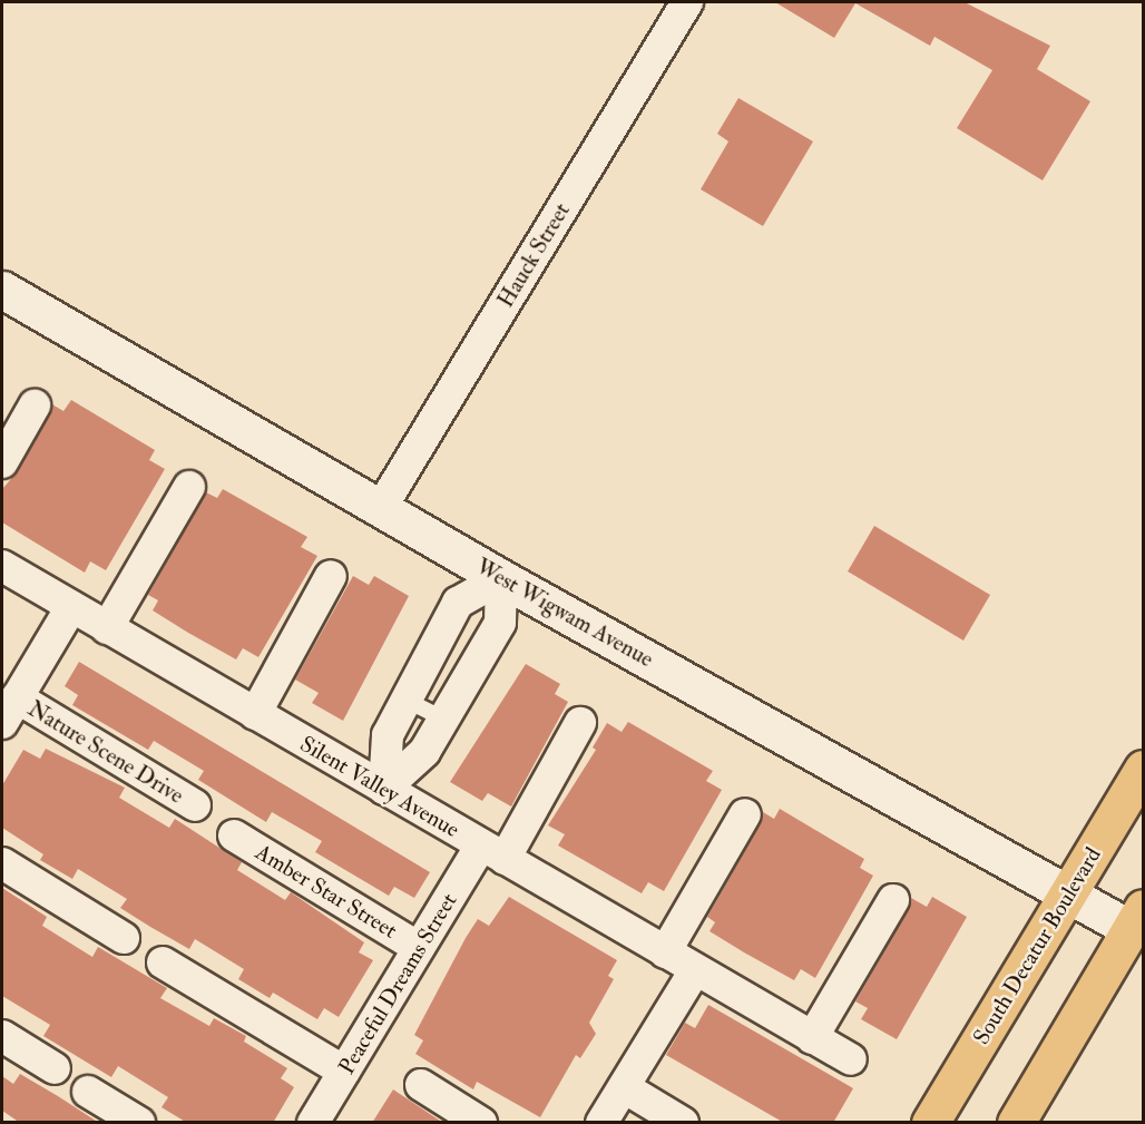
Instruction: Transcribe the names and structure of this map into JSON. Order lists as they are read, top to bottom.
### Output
{
  "streets": {
    "main road": ["South Decatur Boulevard"],
    "street": [
      "Hauck Street",
      "West Wigwam Avenue",
      "Nature Scene Drive",
      "Silent Valley Avenue",
      "Amber Star Street",
      "Peaceful Dreams Street"
    ]
  },
  "crossings": [
    ["Hauck Street", "West Wigwam Avenue"],
    ["West Wigwam Avenue", "South Decatur Boulevard"],
    ["Nature Scene Drive", "Silent Valley Avenue"],
    ["Silent Valley Avenue", "Peaceful Dreams Street"],
    ["Amber Star Street", "Peaceful Dreams Street"]
  ]
}
